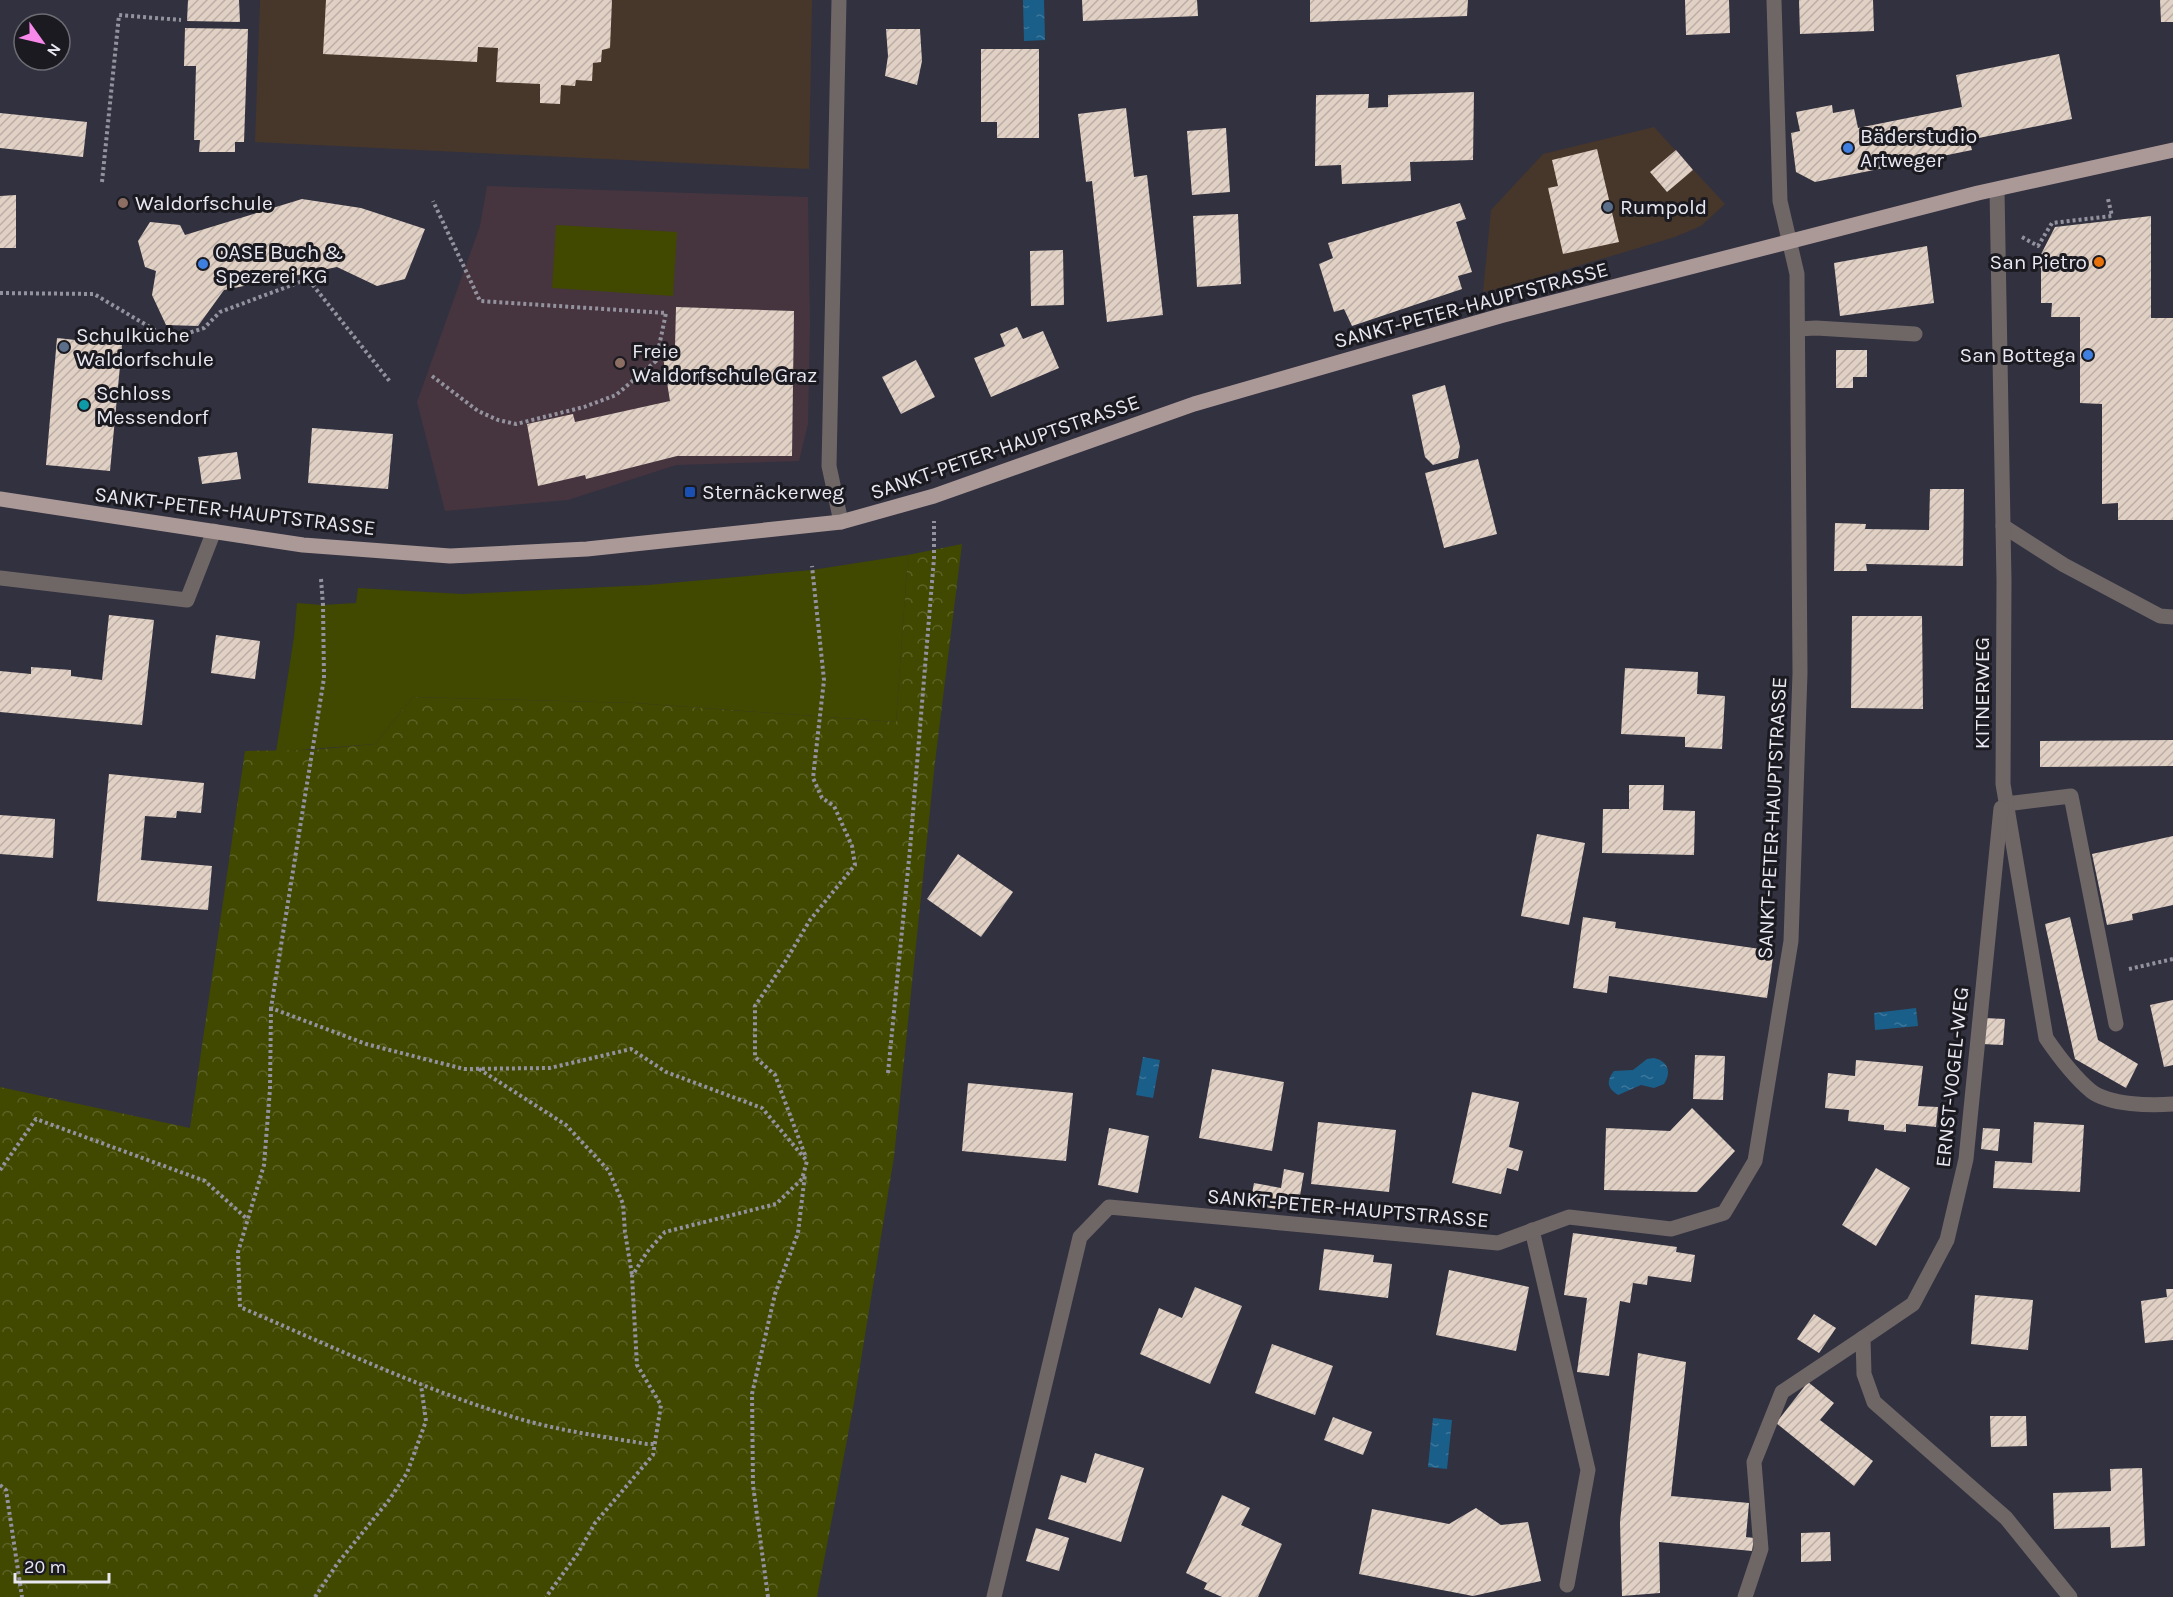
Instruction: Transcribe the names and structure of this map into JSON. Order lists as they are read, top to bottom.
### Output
{
  "streets": {
    "main road": ["SANKT-PETER-HAUPTSTRASSE"],
    "street": ["KITNERWEG", "ERNST-VOGEL-WEG"]
  },
  "crossings": [
    ["SANKT-PETER-HAUPTSTRASSE", "KITNERWEG"],
    ["KITNERWEG", "ERNST-VOGEL-WEG"]
  ],
  "places": {
    "other": [
      "Bäderstudio Artweger",
      "Waldorfschule",
      "Rumpold",
      "San Pietro",
      "OASE Buch & Spezerei KG",
      "Schulküche Waldorfschule",
      "San Bottega",
      "Freie Waldorfschule Graz",
      "Schloss Messendorf"
    ],
    "transit": ["Sternäckerweg"]
  },
  "scale_bar": "20 m",
  "north": "bottom right"
}
